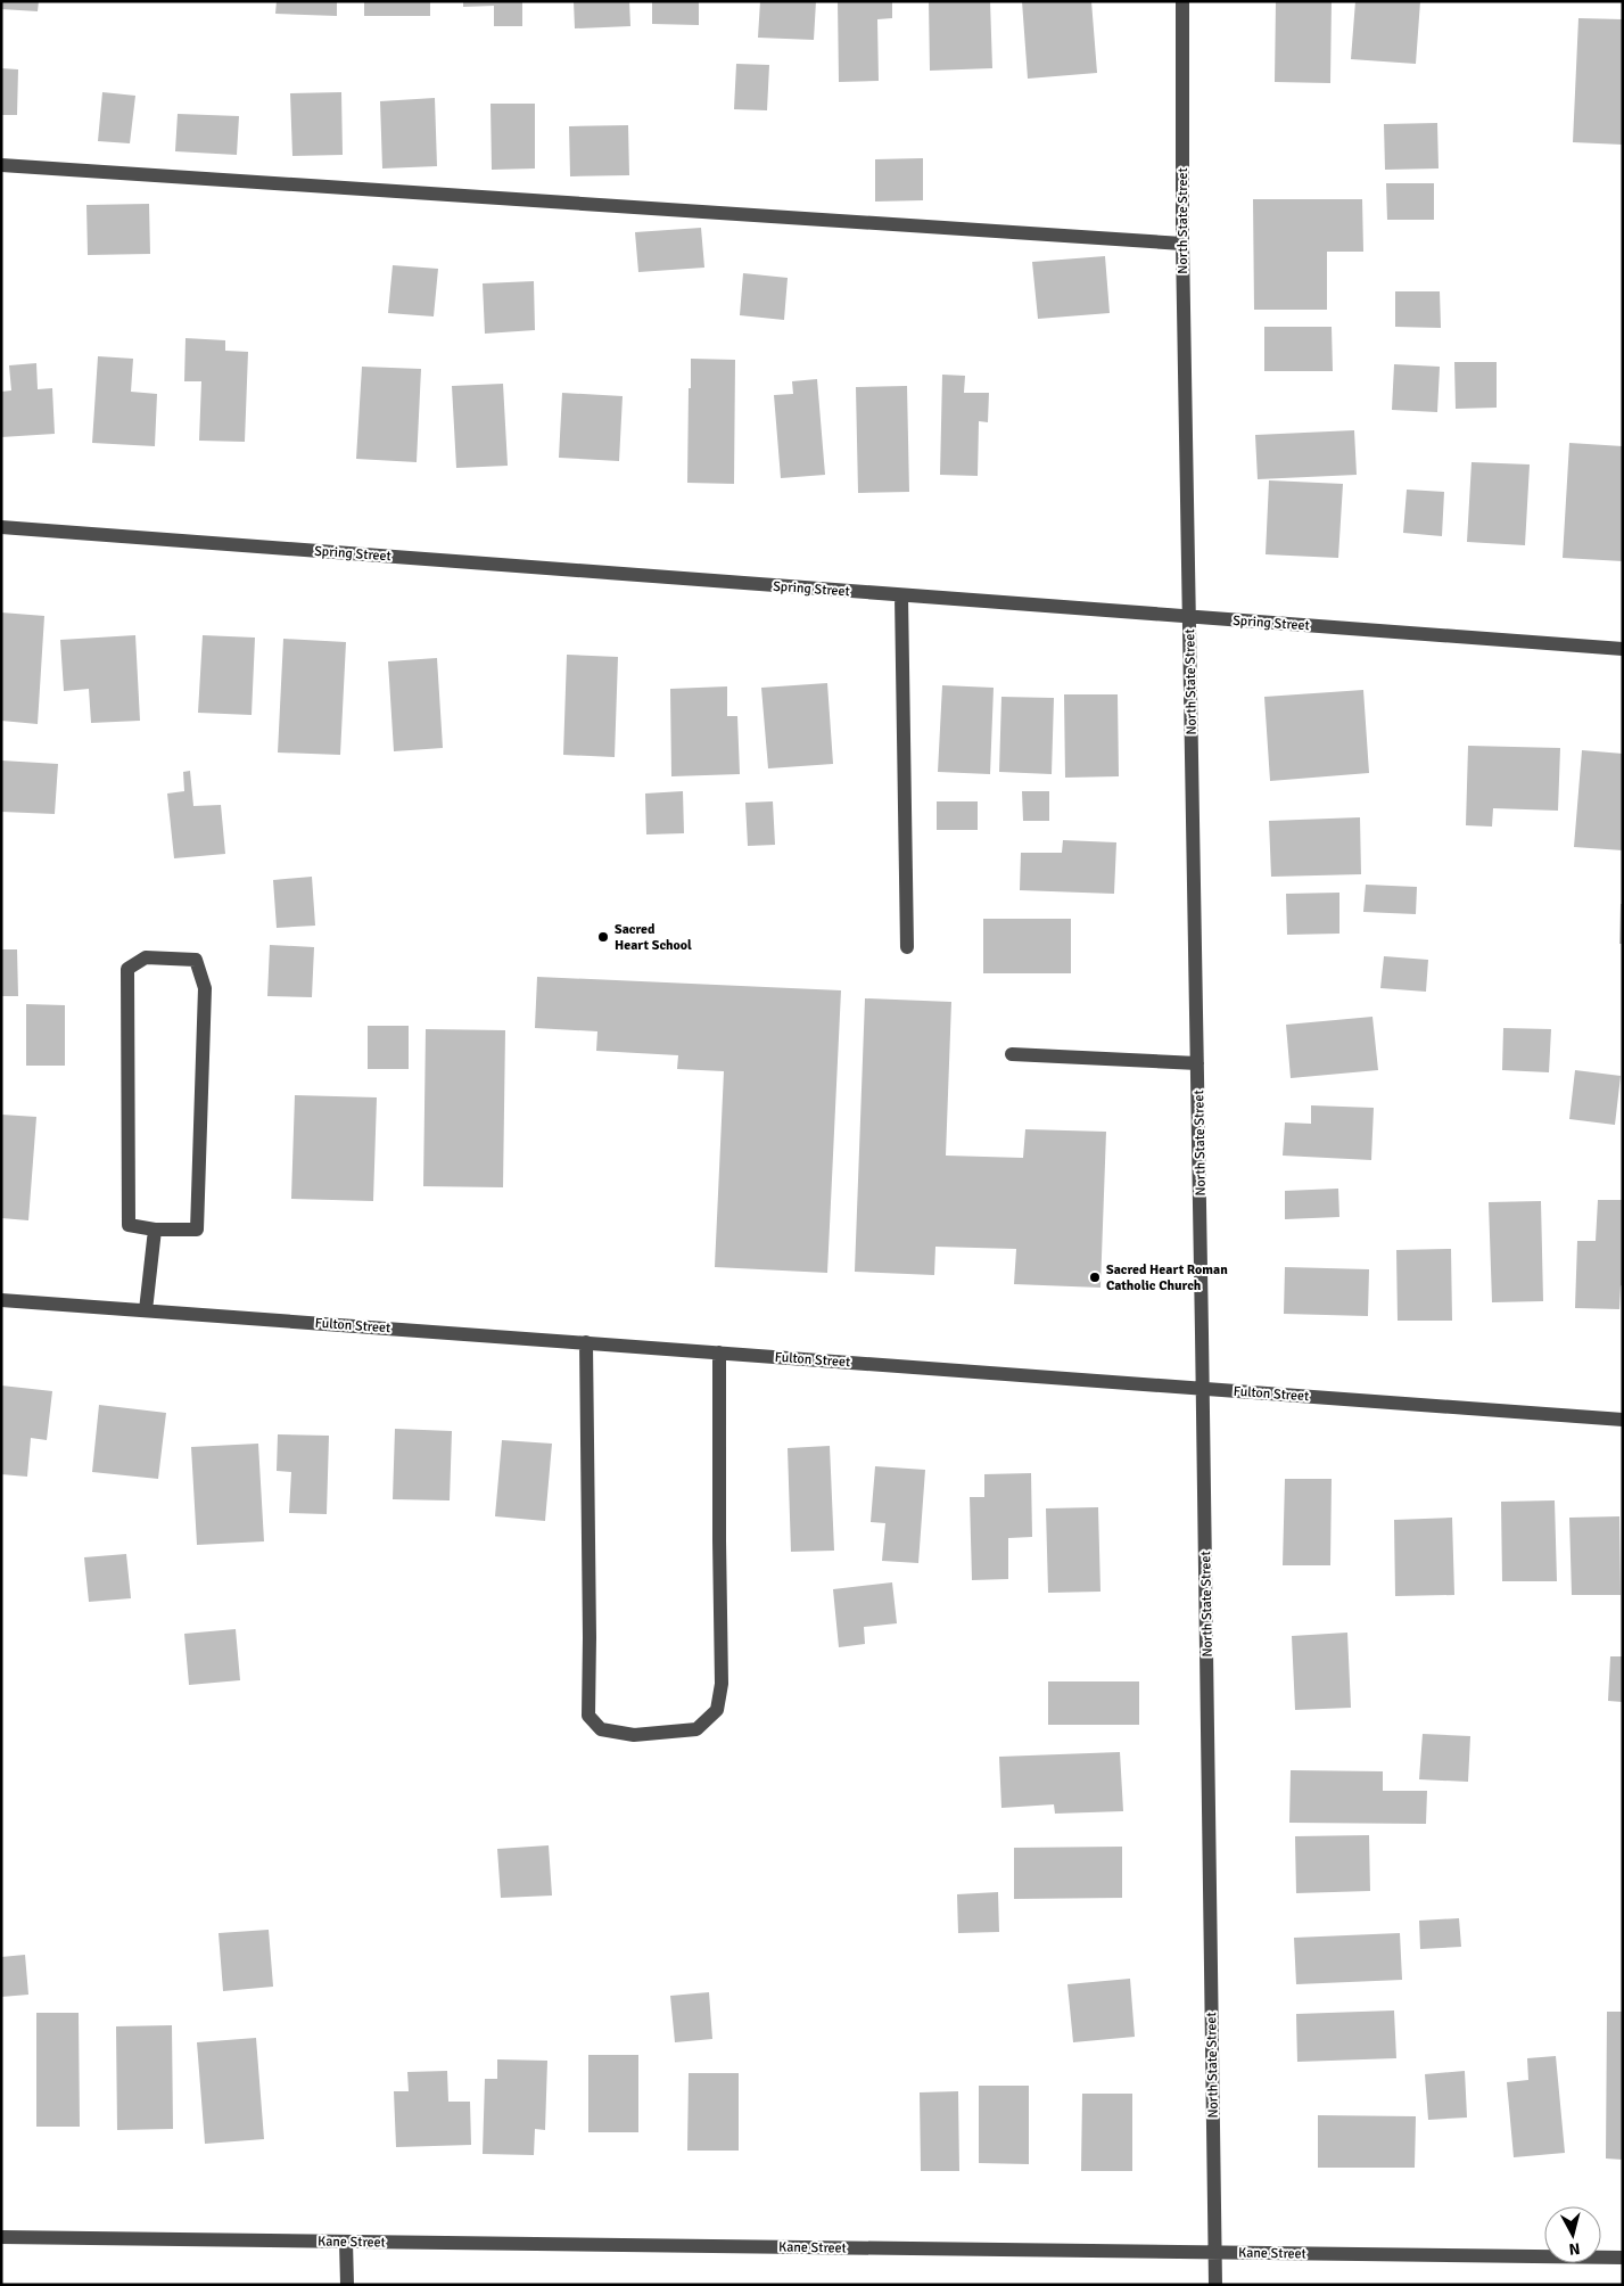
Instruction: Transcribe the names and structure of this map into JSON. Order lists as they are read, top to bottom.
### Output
{
  "streets": {
    "street": [
      "North State Street",
      "Spring Street",
      "Fulton Street",
      "Kane Street"
    ]
  },
  "crossings": [
    ["North State Street", "Spring Street"],
    ["North State Street", "Fulton Street"],
    ["North State Street", "Kane Street"]
  ],
  "places": ["Sacred Heart School", "Sacred Heart Roman Catholic Church"],
  "north": "bottom"
}
